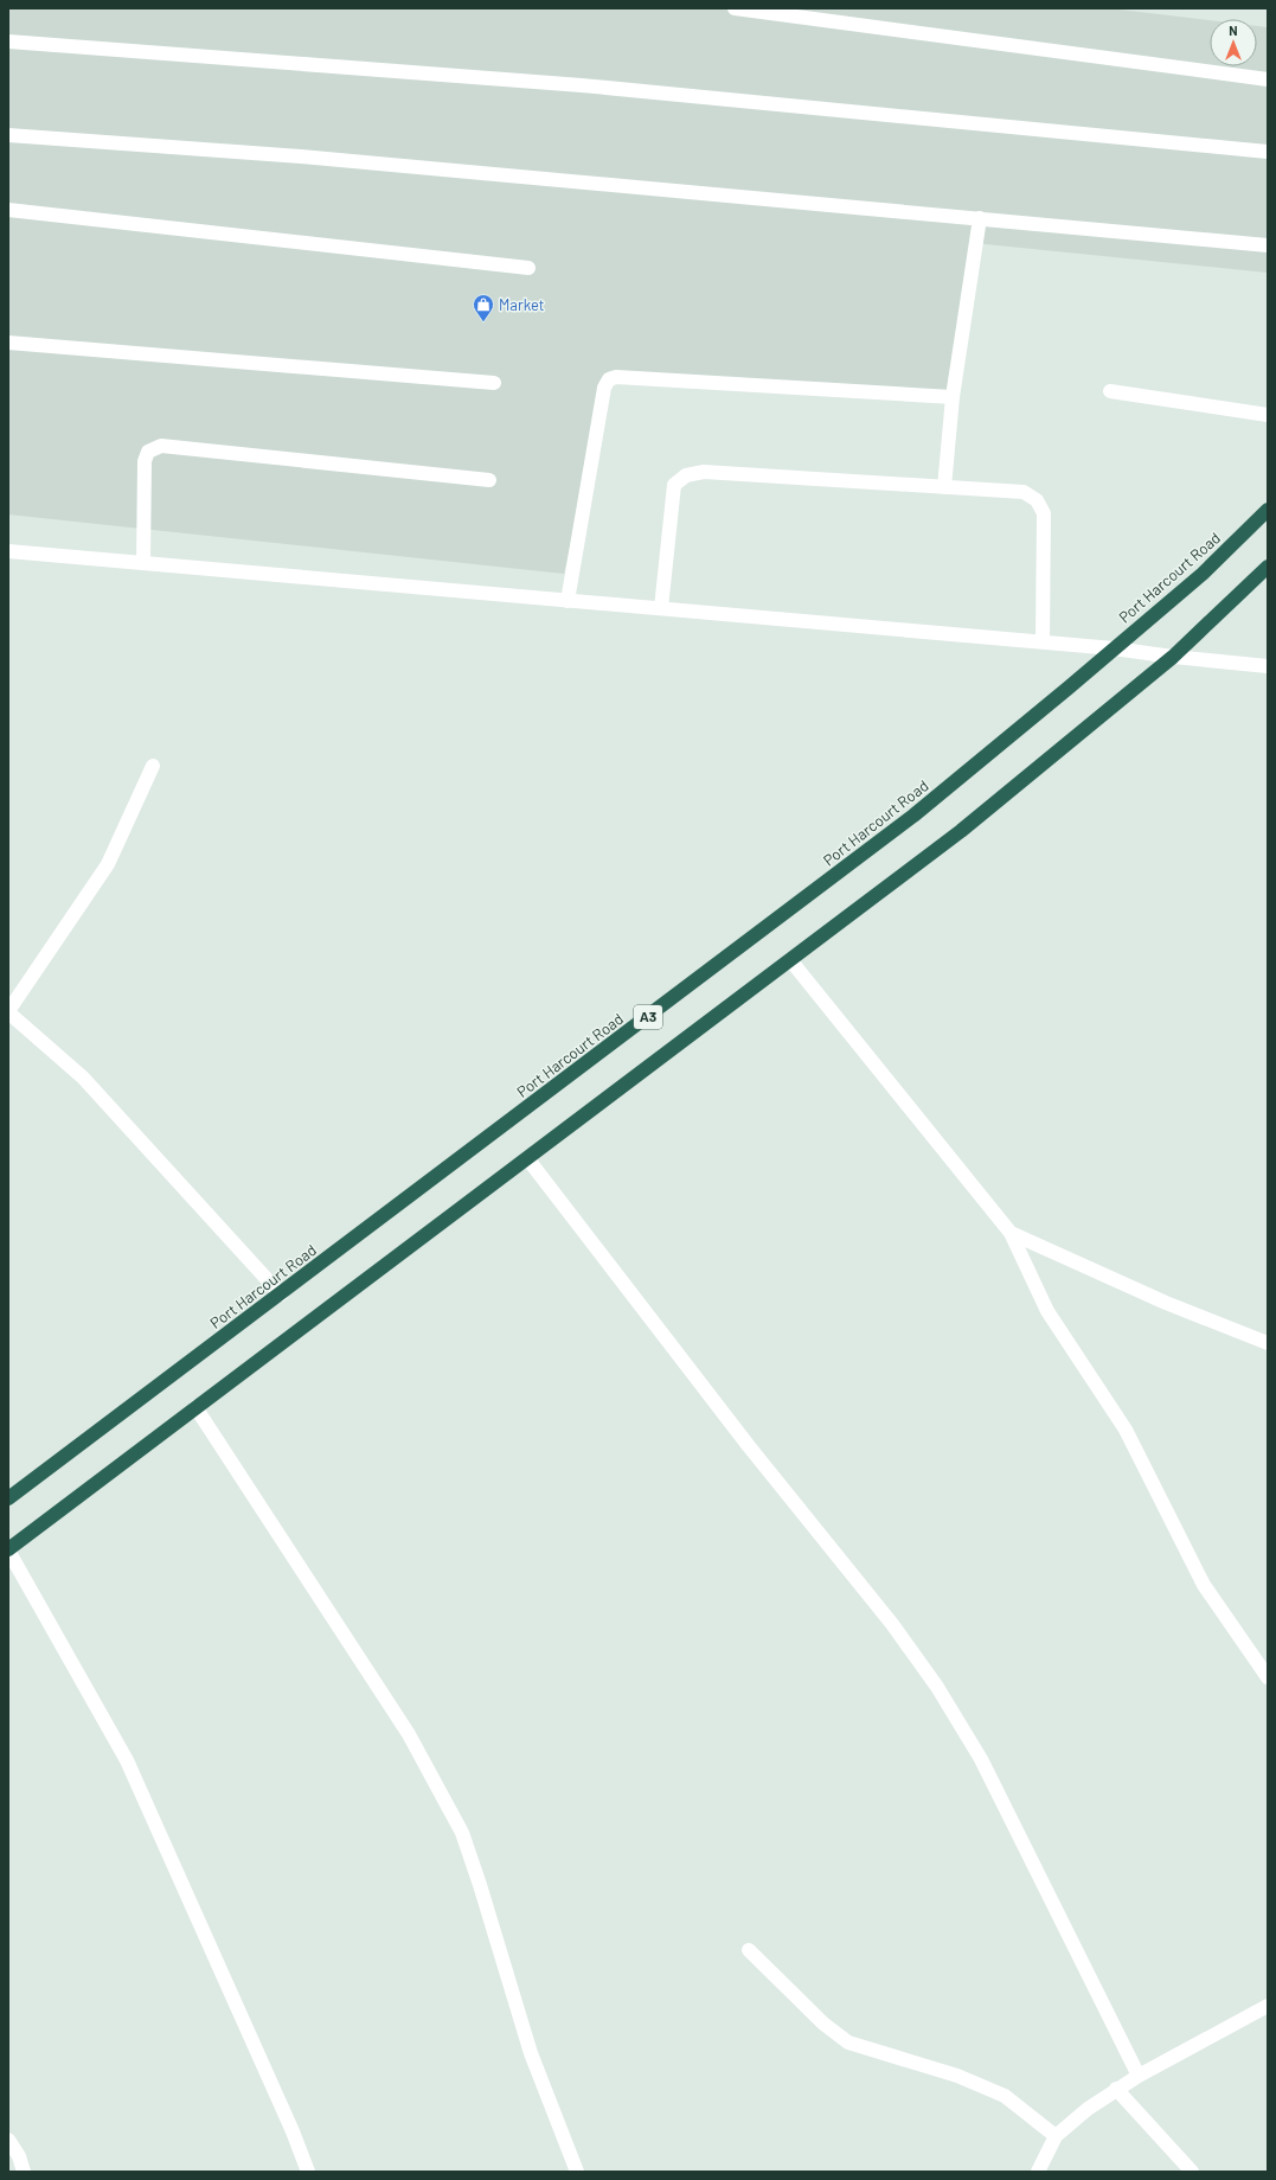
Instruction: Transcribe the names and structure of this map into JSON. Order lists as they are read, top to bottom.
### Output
{
  "streets": {
    "highway": ["Port Harcourt Road", "A3"]
  },
  "places": {
    "shop": ["Market"]
  },
  "north": "top"
}
